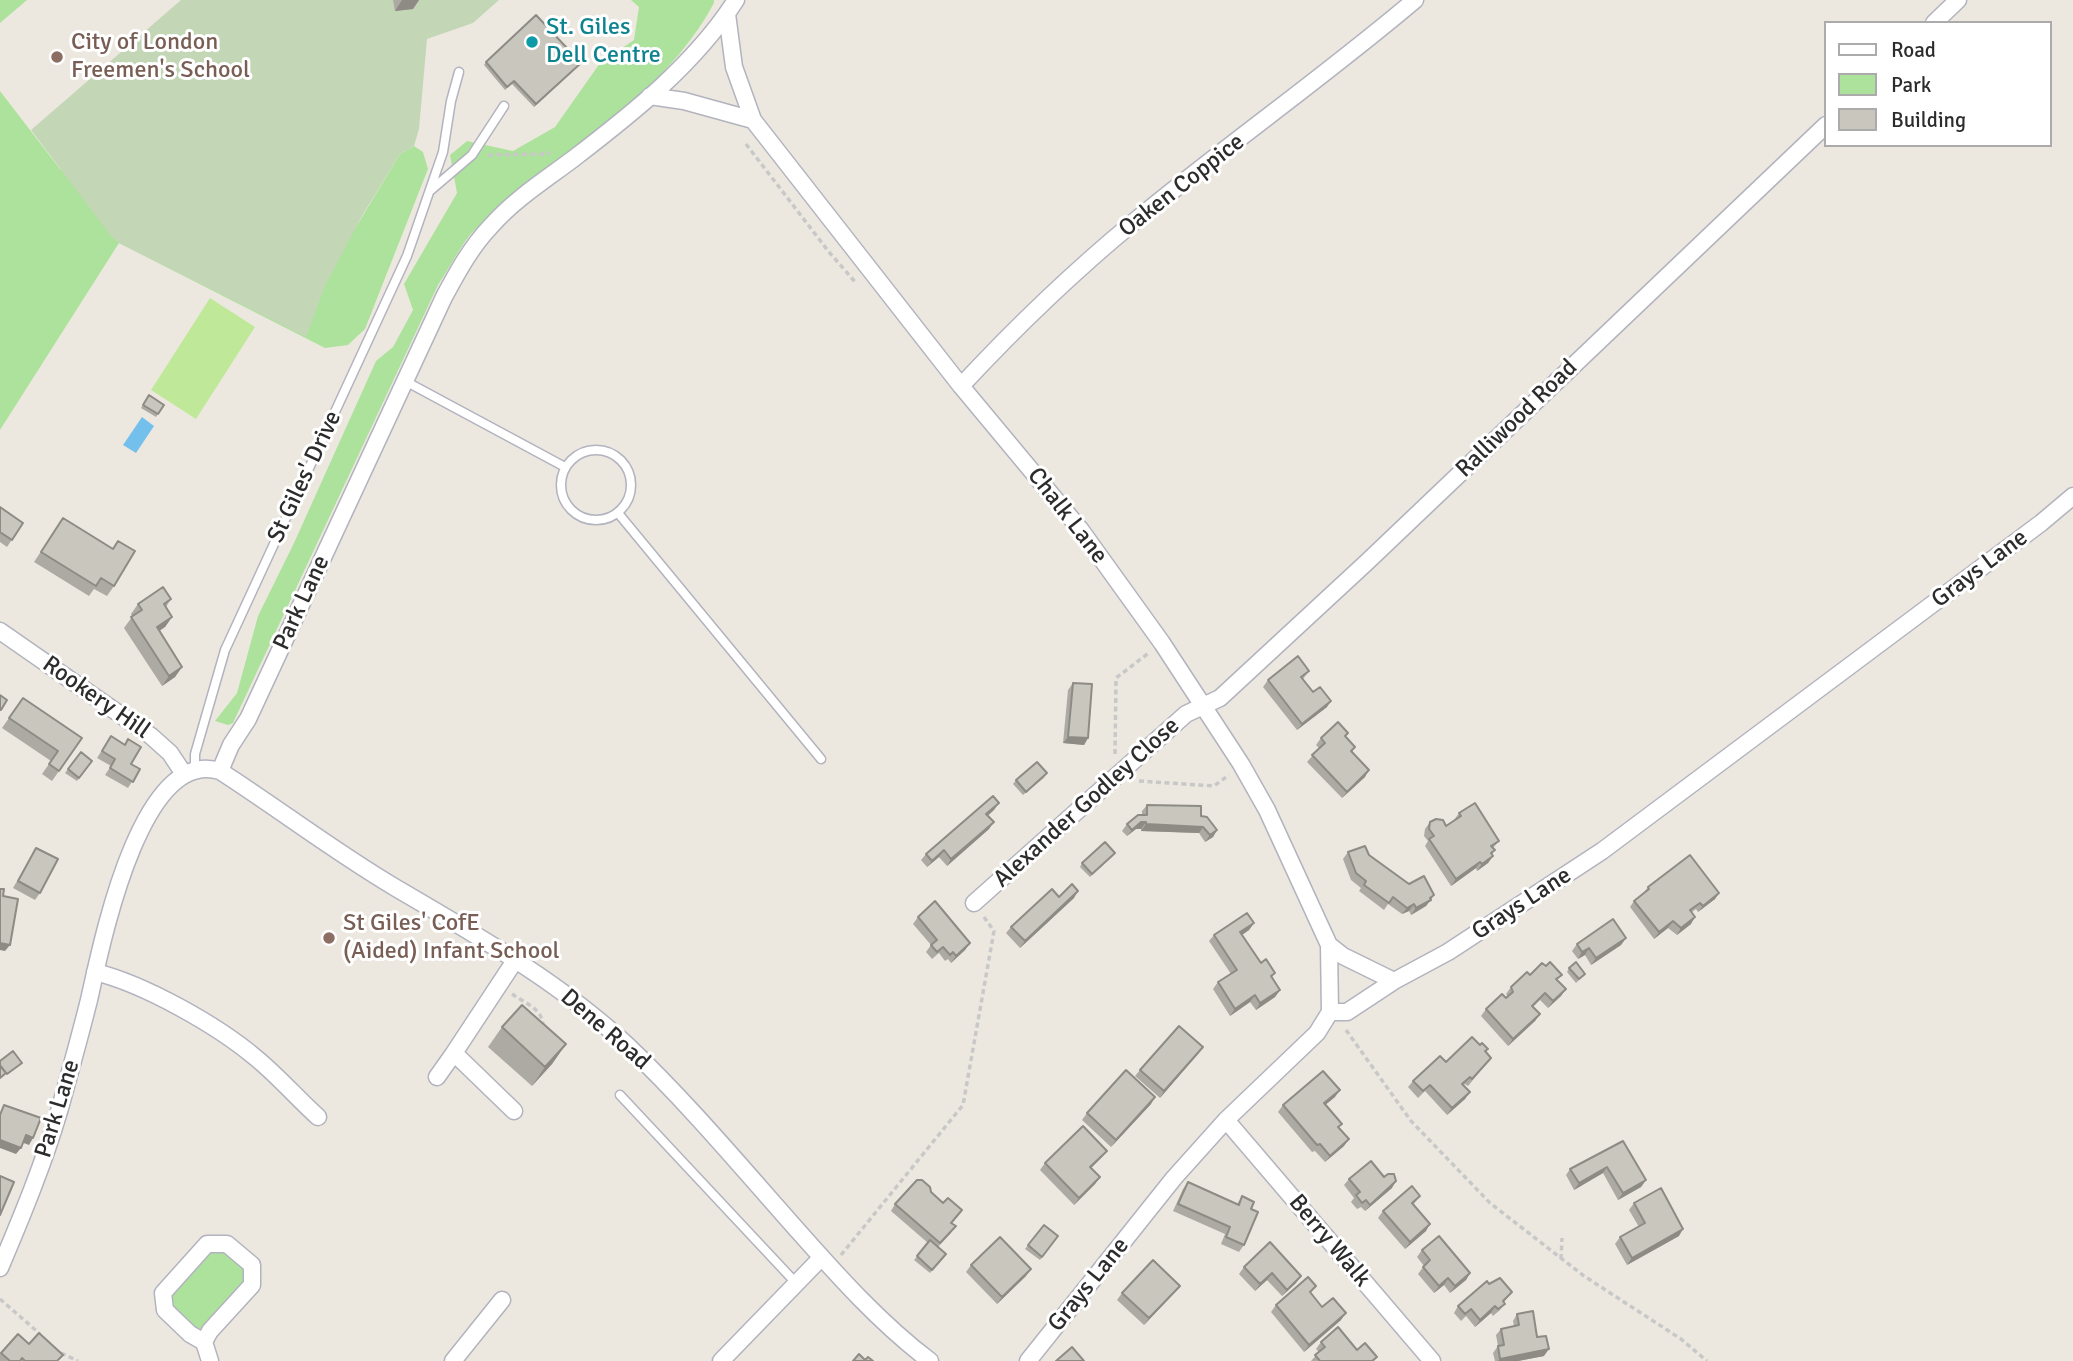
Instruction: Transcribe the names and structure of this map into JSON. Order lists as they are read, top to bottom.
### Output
{
  "streets": {
    "street": [
      "Oaken Coppice",
      "Ralliwood Road",
      "Chalk Lane",
      "Grays Lane",
      "Park Lane",
      "Rookery Hill",
      "Alexander Godley Close",
      "Dene Road",
      "Berry Walk"
    ],
    "lane": ["St Giles' Drive"]
  },
  "crossings": [
    ["Oaken Coppice", "Chalk Lane"],
    ["Ralliwood Road", "Chalk Lane"],
    ["Ralliwood Road", "Alexander Godley Close"],
    ["St Giles' Drive", "Park Lane"],
    ["St Giles' Drive", "Rookery Hill"],
    ["Chalk Lane", "Grays Lane"],
    ["Chalk Lane", "Park Lane"],
    ["Chalk Lane", "Alexander Godley Close"],
    ["Grays Lane", "Berry Walk"],
    ["Park Lane", "Rookery Hill"],
    ["Park Lane", "Dene Road"]
  ],
  "places": ["St. Giles Dell Centre", "City of London Freemen's School", "St Giles' CofE (Aided) Infant School"],
  "legend": ["Road", "Park", "Building"]
}
